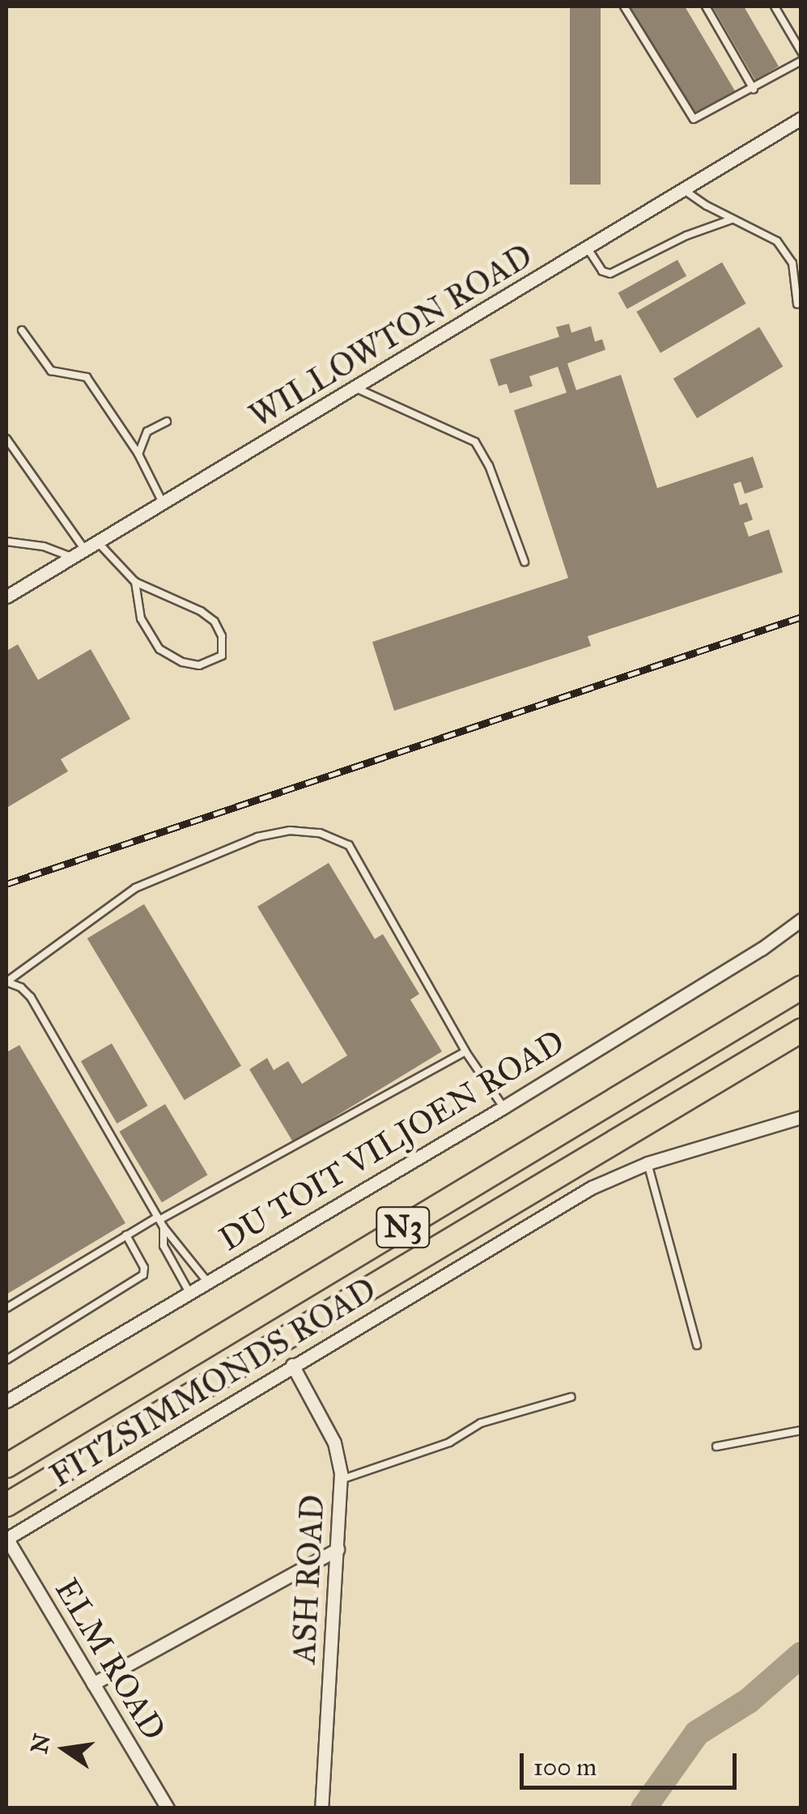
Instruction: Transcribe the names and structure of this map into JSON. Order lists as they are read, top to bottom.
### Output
{
  "streets": {
    "highway": ["N3"],
    "street": [
      "WILLOWTON ROAD",
      "DU TOIT VILJOEN ROAD",
      "FITZSIMMONDS ROAD",
      "ASH ROAD",
      "ELM ROAD"
    ]
  },
  "crossings": [
    ["FITZSIMMONDS ROAD", "ASH ROAD"],
    ["FITZSIMMONDS ROAD", "ELM ROAD"]
  ],
  "scale_bar": "100 m",
  "north": "left"
}
